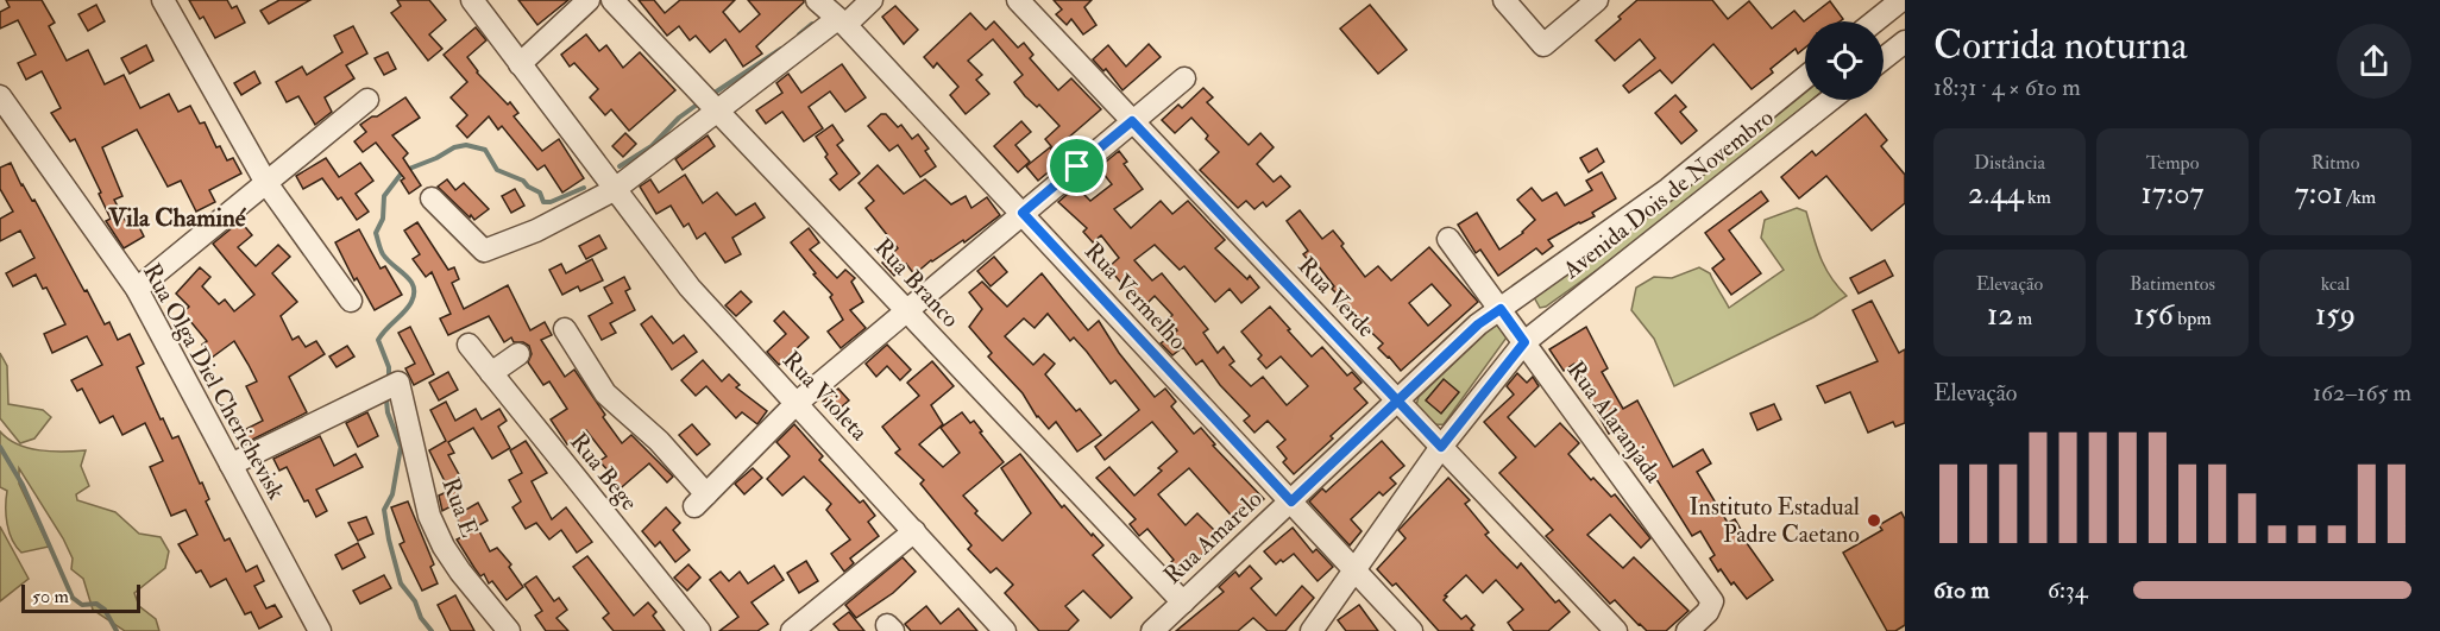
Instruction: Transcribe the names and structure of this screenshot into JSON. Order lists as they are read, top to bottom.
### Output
{
  "streets": {
    "street": [
      "Avenida Dois de Novembro",
      "Rua Branco",
      "Rua Vermelho",
      "Rua Verde",
      "Rua Olga Diel Cherichevisk",
      "Rua Violeta",
      "Rua Alaranjada",
      "Rua Bege",
      "Rua E",
      "Rua Amarelo"
    ]
  },
  "crossings": [
    ["Avenida Dois de Novembro", "Rua Vermelho"],
    ["Avenida Dois de Novembro", "Rua Verde"],
    ["Avenida Dois de Novembro", "Rua Alaranjada"],
    ["Avenida Dois de Novembro", "Rua Amarelo"],
    ["Rua Branco", "Rua Amarelo"],
    ["Rua Vermelho", "Rua Amarelo"],
    ["Rua Verde", "Rua Amarelo"],
    ["Rua Olga Diel Cherichevisk", "Rua E"],
    ["Rua Alaranjada", "Rua Amarelo"]
  ],
  "districts": ["Vila Chaminé"],
  "places": ["Instituto Estadual Padre Caetano"],
  "scale_bar": "50 m",
  "page": {
    "heading": ["Corrida noturna", "18:31 · 4 × 610 m"],
    "stats": [
      ["Distância", "2.44 km"],
      ["Tempo", "17:07"],
      ["Ritmo", "7:01 /km"],
      ["Elevação", "12 m"],
      ["Batimentos", "156 bpm"],
      ["kcal", "159"]
    ],
    "chart": ["Elevação", "162–165 m"],
    "list": [
      {
        "name": "610 m",
        "note": "6:34"
      }
    ],
    "scale": "50 m"
  }
}
